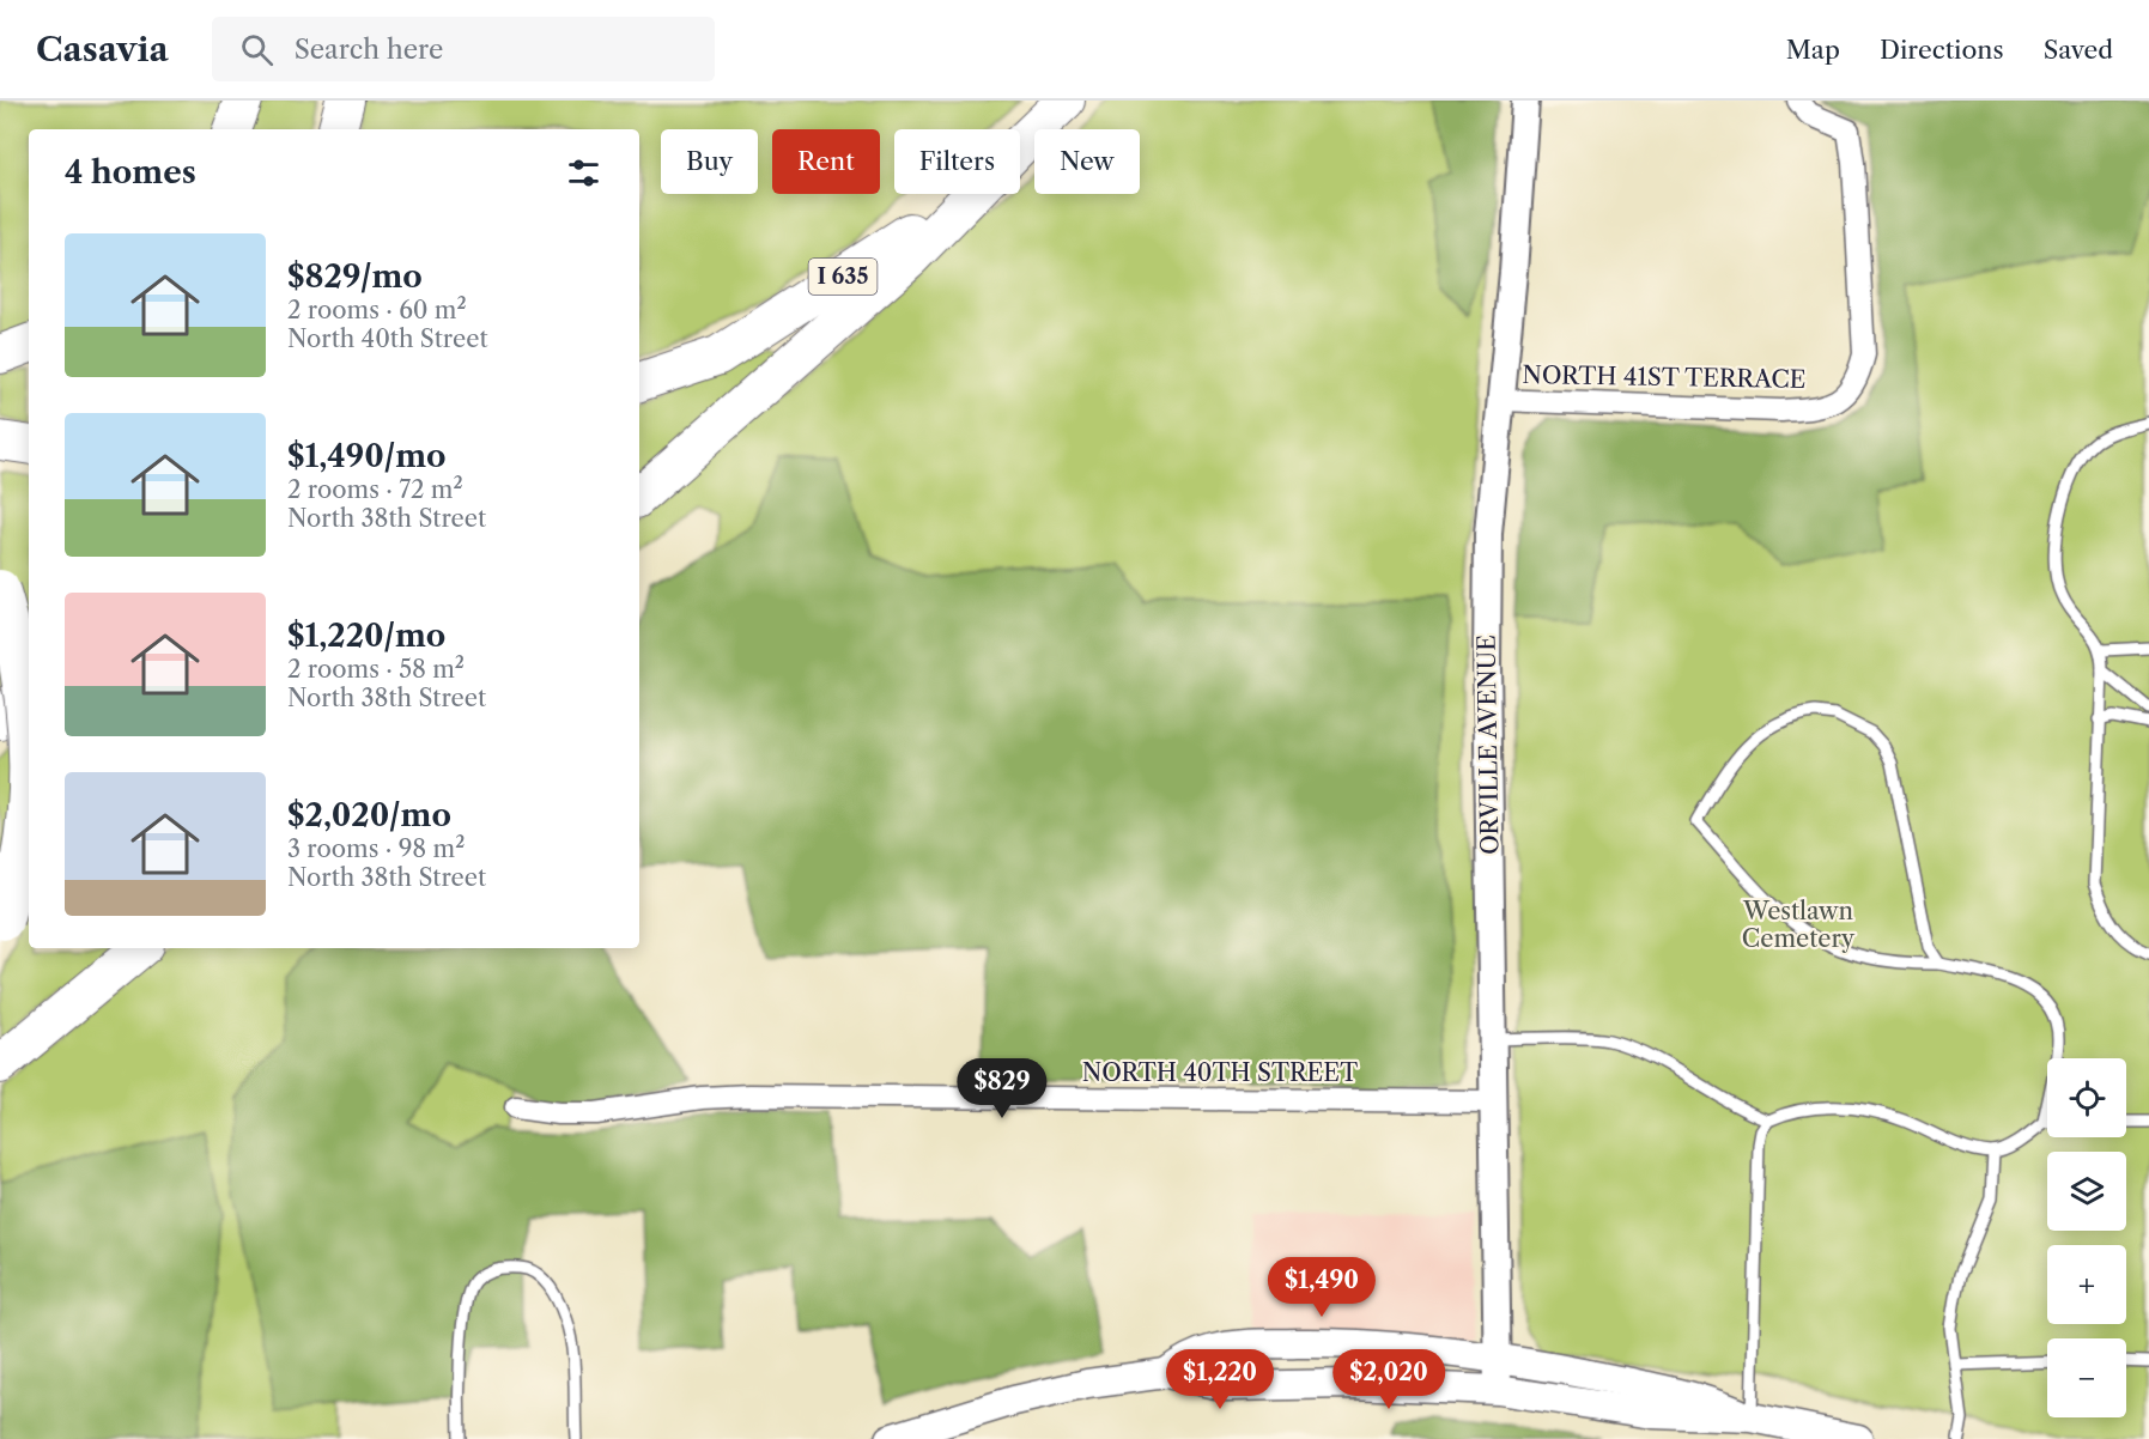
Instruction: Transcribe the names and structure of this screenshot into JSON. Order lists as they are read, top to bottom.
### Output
{
  "streets": {
    "highway": ["I 635"],
    "street": ["NORTH 41ST TERRACE", "ORVILLE AVENUE", "NORTH 40TH STREET"]
  },
  "crossings": [
    ["NORTH 41ST TERRACE", "ORVILLE AVENUE"],
    ["ORVILLE AVENUE", "NORTH 40TH STREET"]
  ],
  "parks": ["Westlawn Cemetery"],
  "page": {
    "header": "Casavia",
    "search": "Search here",
    "nav": ["Map", "Directions", "Saved"],
    "chip": [
      "Buy",
      "Rent",
      "Filters",
      "New"
    ],
    "heading": "4 homes",
    "list": [
      {
        "name": "$829/mo",
        "note": "2 rooms · 60 m² · North 40th Street"
      },
      {
        "name": "$1,490/mo",
        "note": "2 rooms · 72 m² · North 38th Street"
      },
      {
        "name": "$1,220/mo",
        "note": "2 rooms · 58 m² · North 38th Street"
      },
      {
        "name": "$2,020/mo",
        "note": "3 rooms · 98 m² · North 38th Street"
      }
    ],
    "map_buttons": ["+", "−"],
    "price": [
      "$829",
      "$1,490",
      "$1,220",
      "$2,020"
    ]
  }
}
